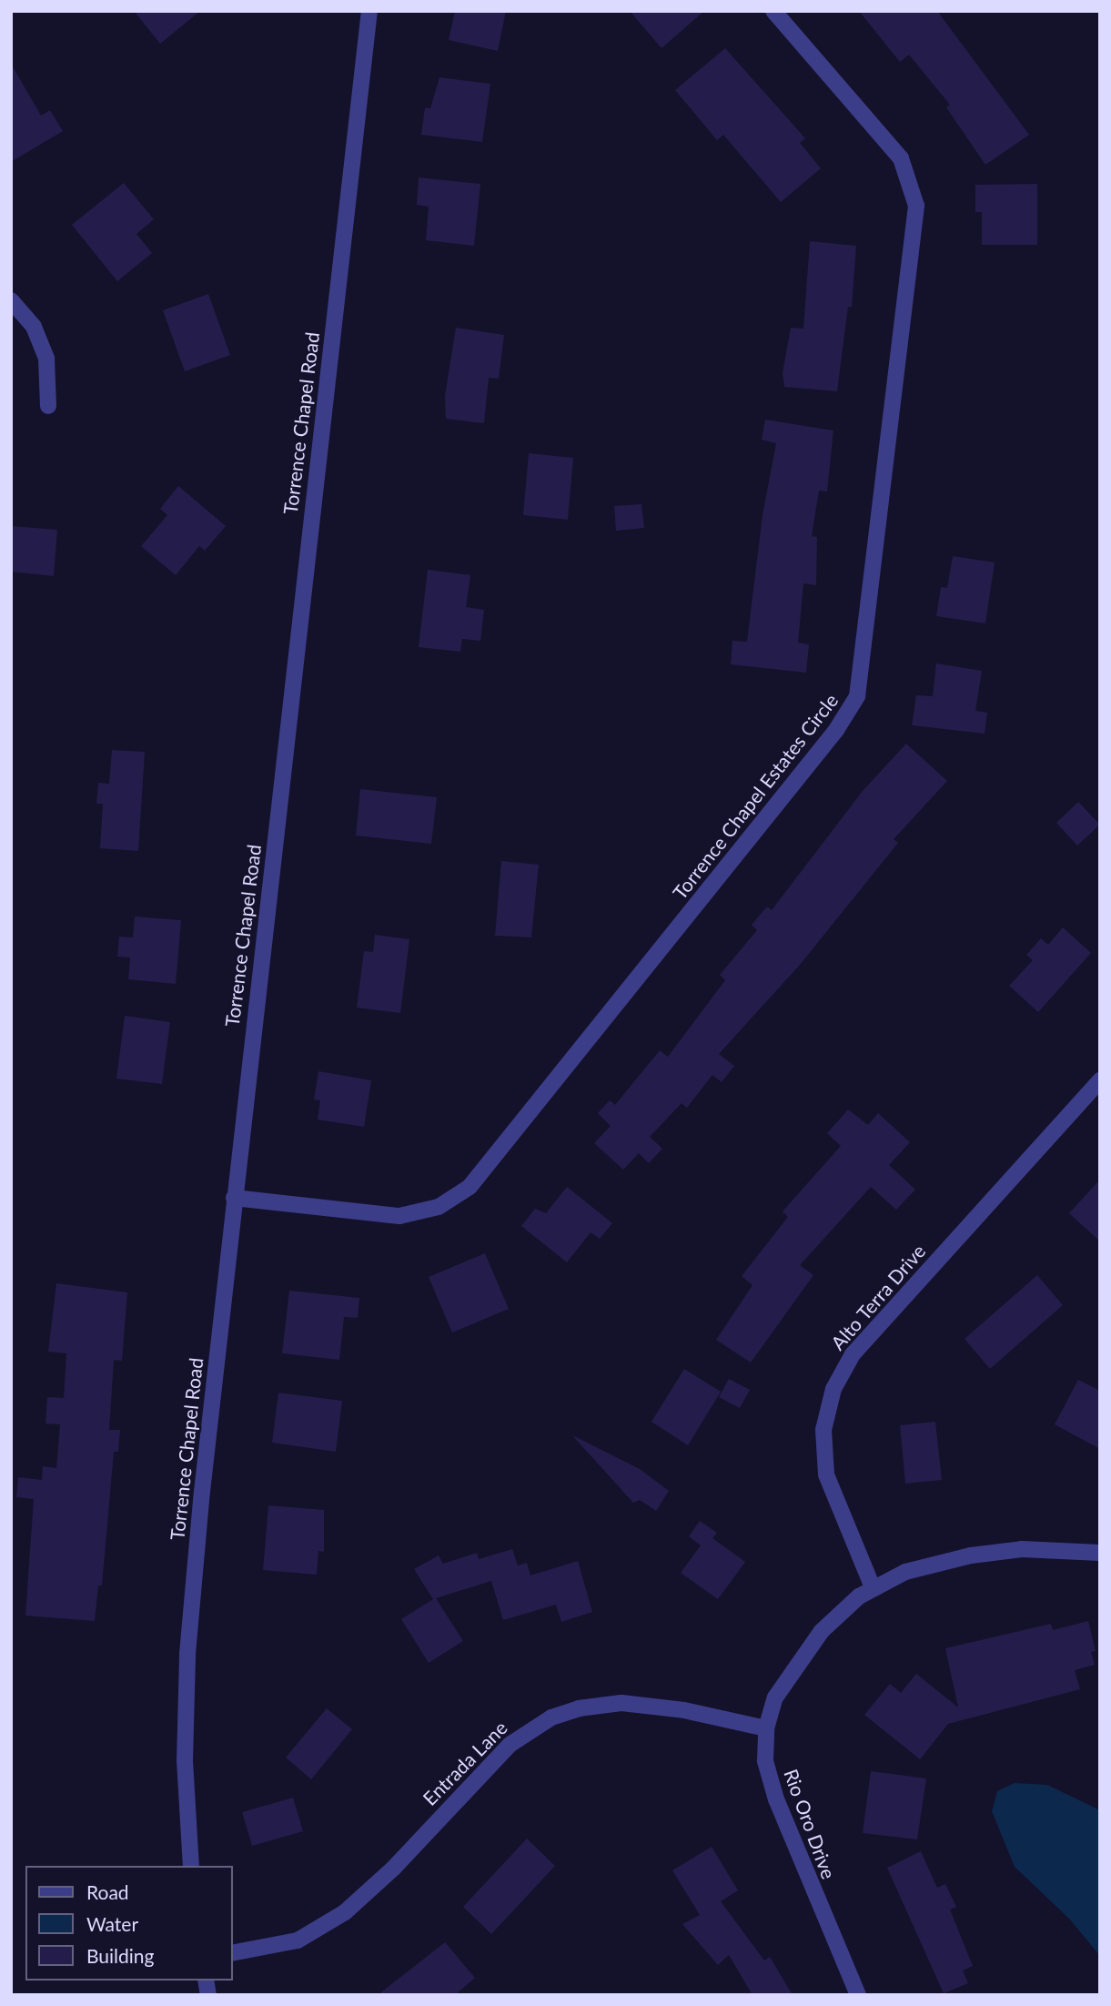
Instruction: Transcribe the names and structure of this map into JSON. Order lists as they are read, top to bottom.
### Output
{
  "streets": {
    "street": [
      "Torrence Chapel Road",
      "Torrence Chapel Estates Circle",
      "Alto Terra Drive",
      "Entrada Lane",
      "Rio Oro Drive"
    ]
  },
  "crossings": [
    ["Torrence Chapel Road", "Torrence Chapel Estates Circle"],
    ["Alto Terra Drive", "Rio Oro Drive"],
    ["Entrada Lane", "Rio Oro Drive"]
  ],
  "legend": ["Road", "Water", "Building"]
}
